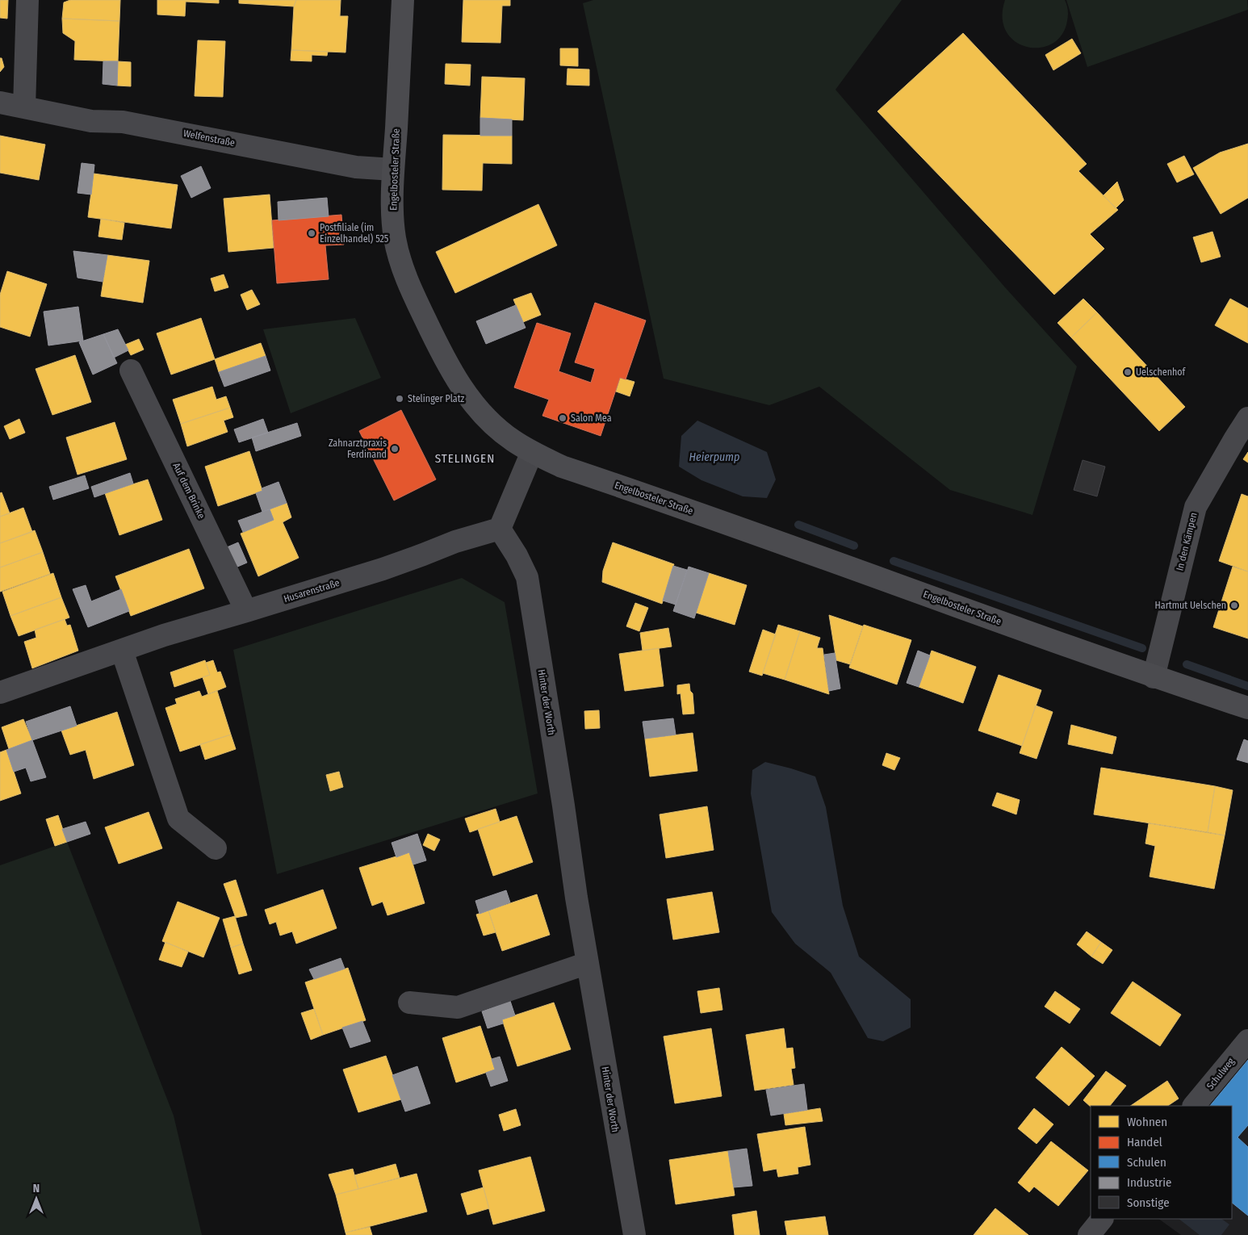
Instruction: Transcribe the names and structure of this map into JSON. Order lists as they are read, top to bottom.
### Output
{
  "streets": {
    "street": [
      "Welfenstraße",
      "Engelbosteler Straße",
      "Auf dem Brinke",
      "In den Kämpen",
      "Husarenstraße",
      "Hinter der Worth",
      "Schulweg"
    ]
  },
  "crossings": [
    ["Welfenstraße", "Engelbosteler Straße"],
    ["Engelbosteler Straße", "In den Kämpen"],
    ["Auf dem Brinke", "Husarenstraße"],
    ["Husarenstraße", "Hinter der Worth"]
  ],
  "districts": ["STELINGEN"],
  "water": ["Heierpump"],
  "places": [
    "Postfiliale (im Einzelhandel) 525",
    "Uelschenhof",
    "Stelinger Platz",
    "Salon Mea",
    "Zahnarztpraxis Ferdinand",
    "Hartmut Uelschen"
  ],
  "legend": [
    "Wohnen",
    "Handel",
    "Schulen",
    "Industrie",
    "Sonstige"
  ],
  "north": "top"
}
